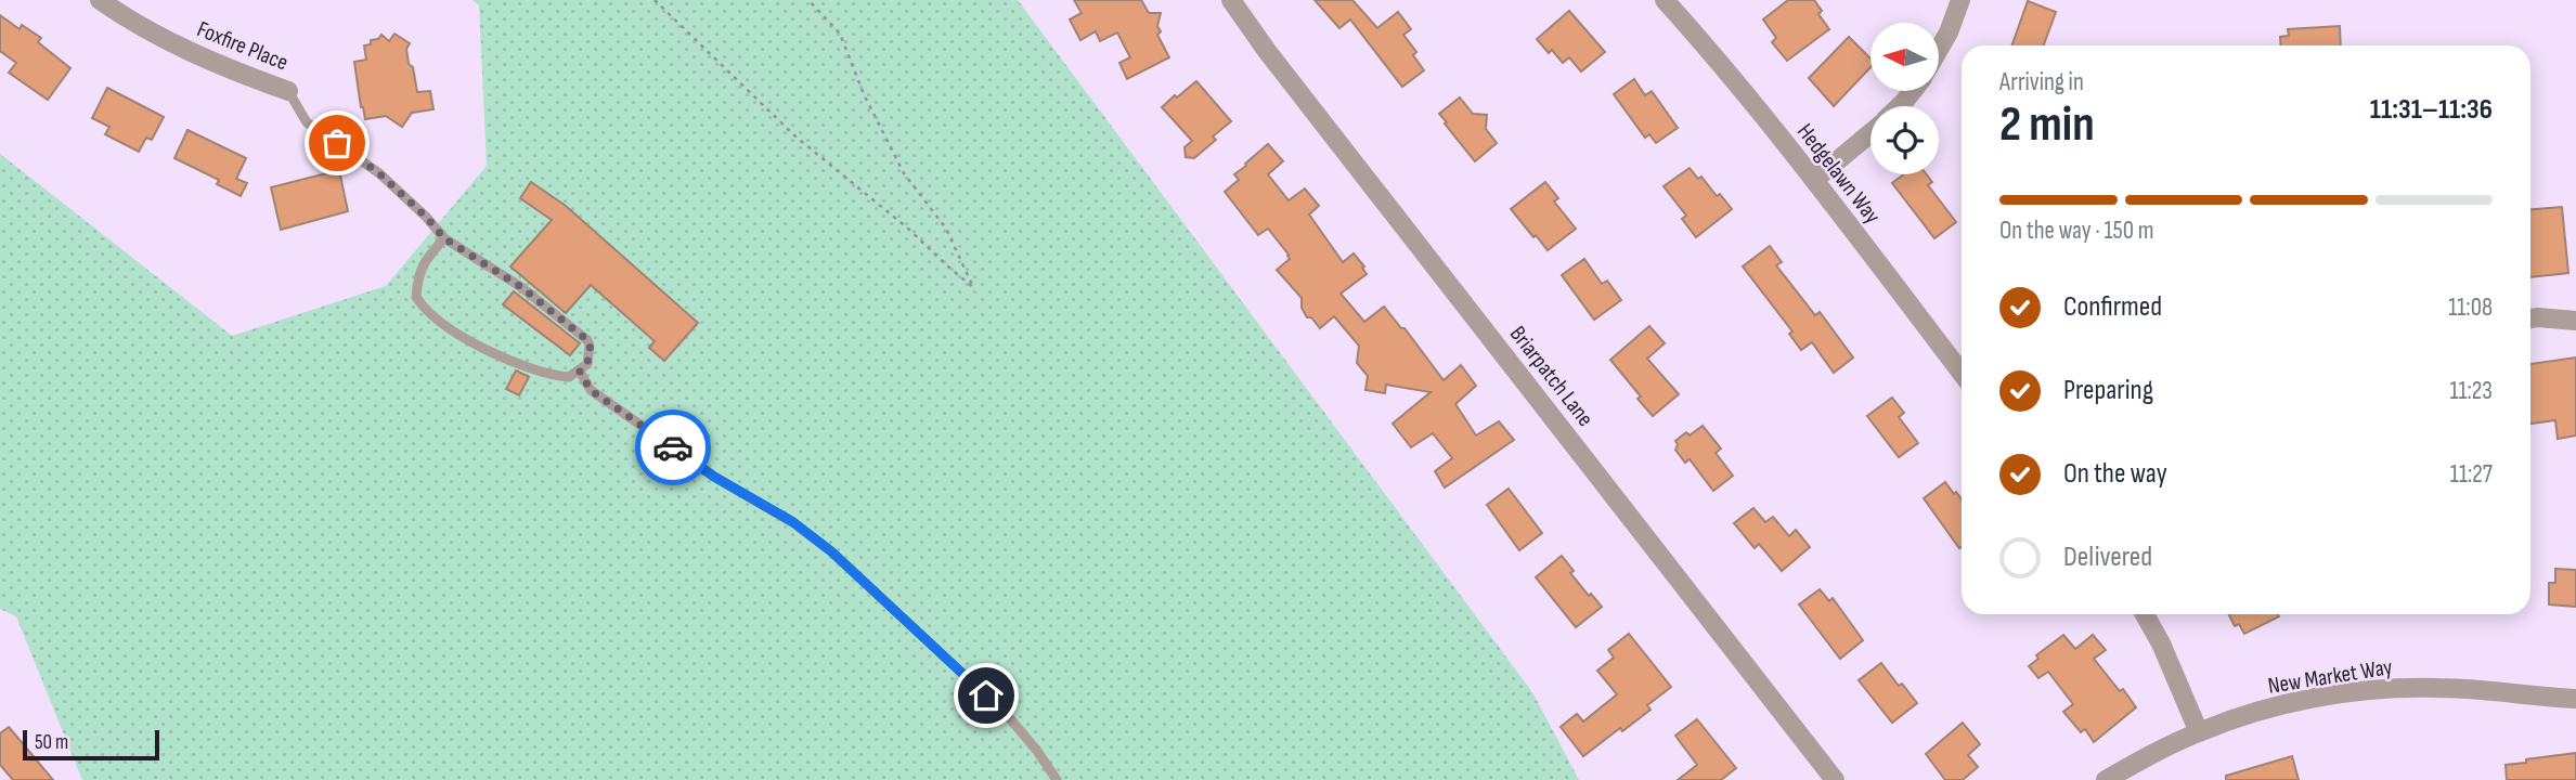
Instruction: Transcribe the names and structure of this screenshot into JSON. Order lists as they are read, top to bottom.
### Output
{
  "streets": {
    "street": [
      "Foxfire Place",
      "Hedgelawn Way",
      "Briarpatch Lane",
      "New Market Way"
    ]
  },
  "scale_bar": "50 m",
  "north": "left",
  "page": {
    "heading": ["2 min", "Arriving in", "11:31–11:36"],
    "bar": "On the way · 150 m",
    "list": [
      ["Confirmed", "11:08"],
      ["Preparing", "11:23"],
      ["On the way", "11:27"],
      "Delivered"
    ],
    "scale": "50 m"
  }
}
